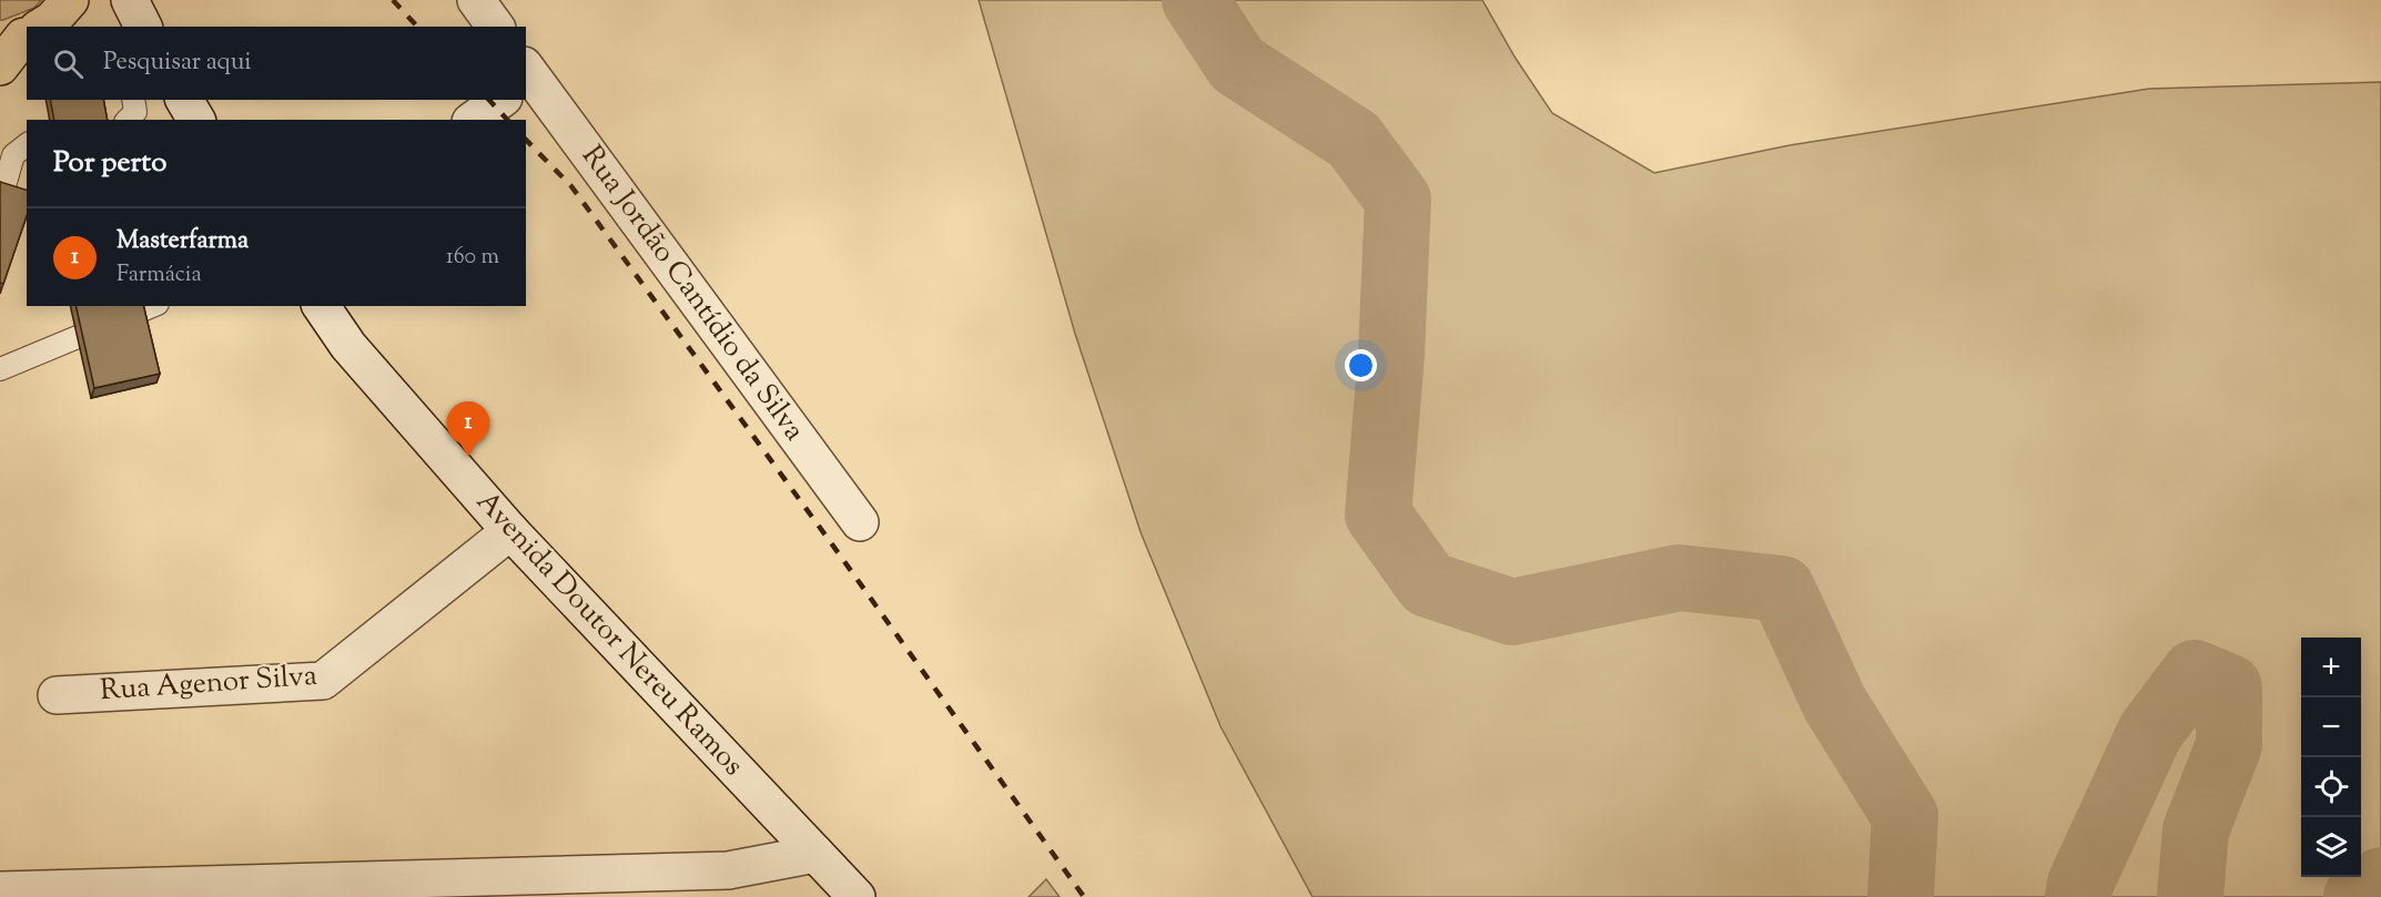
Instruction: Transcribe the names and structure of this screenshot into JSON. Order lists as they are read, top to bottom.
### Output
{
  "streets": {
    "street": ["Rua Jordão Cantídio da Silva", "Avenida Doutor Nereu Ramos", "Rua Agenor Silva"]
  },
  "crossings": [
    ["Avenida Doutor Nereu Ramos", "Rua Agenor Silva"]
  ],
  "page": {
    "search": "Pesquisar aqui",
    "heading": "Por perto",
    "list": [
      {
        "mark": "1",
        "name": "Masterfarma",
        "note": "Farmácia",
        "value": "160 m"
      }
    ],
    "pins": "1",
    "map_buttons": ["+", "−"]
  }
}
